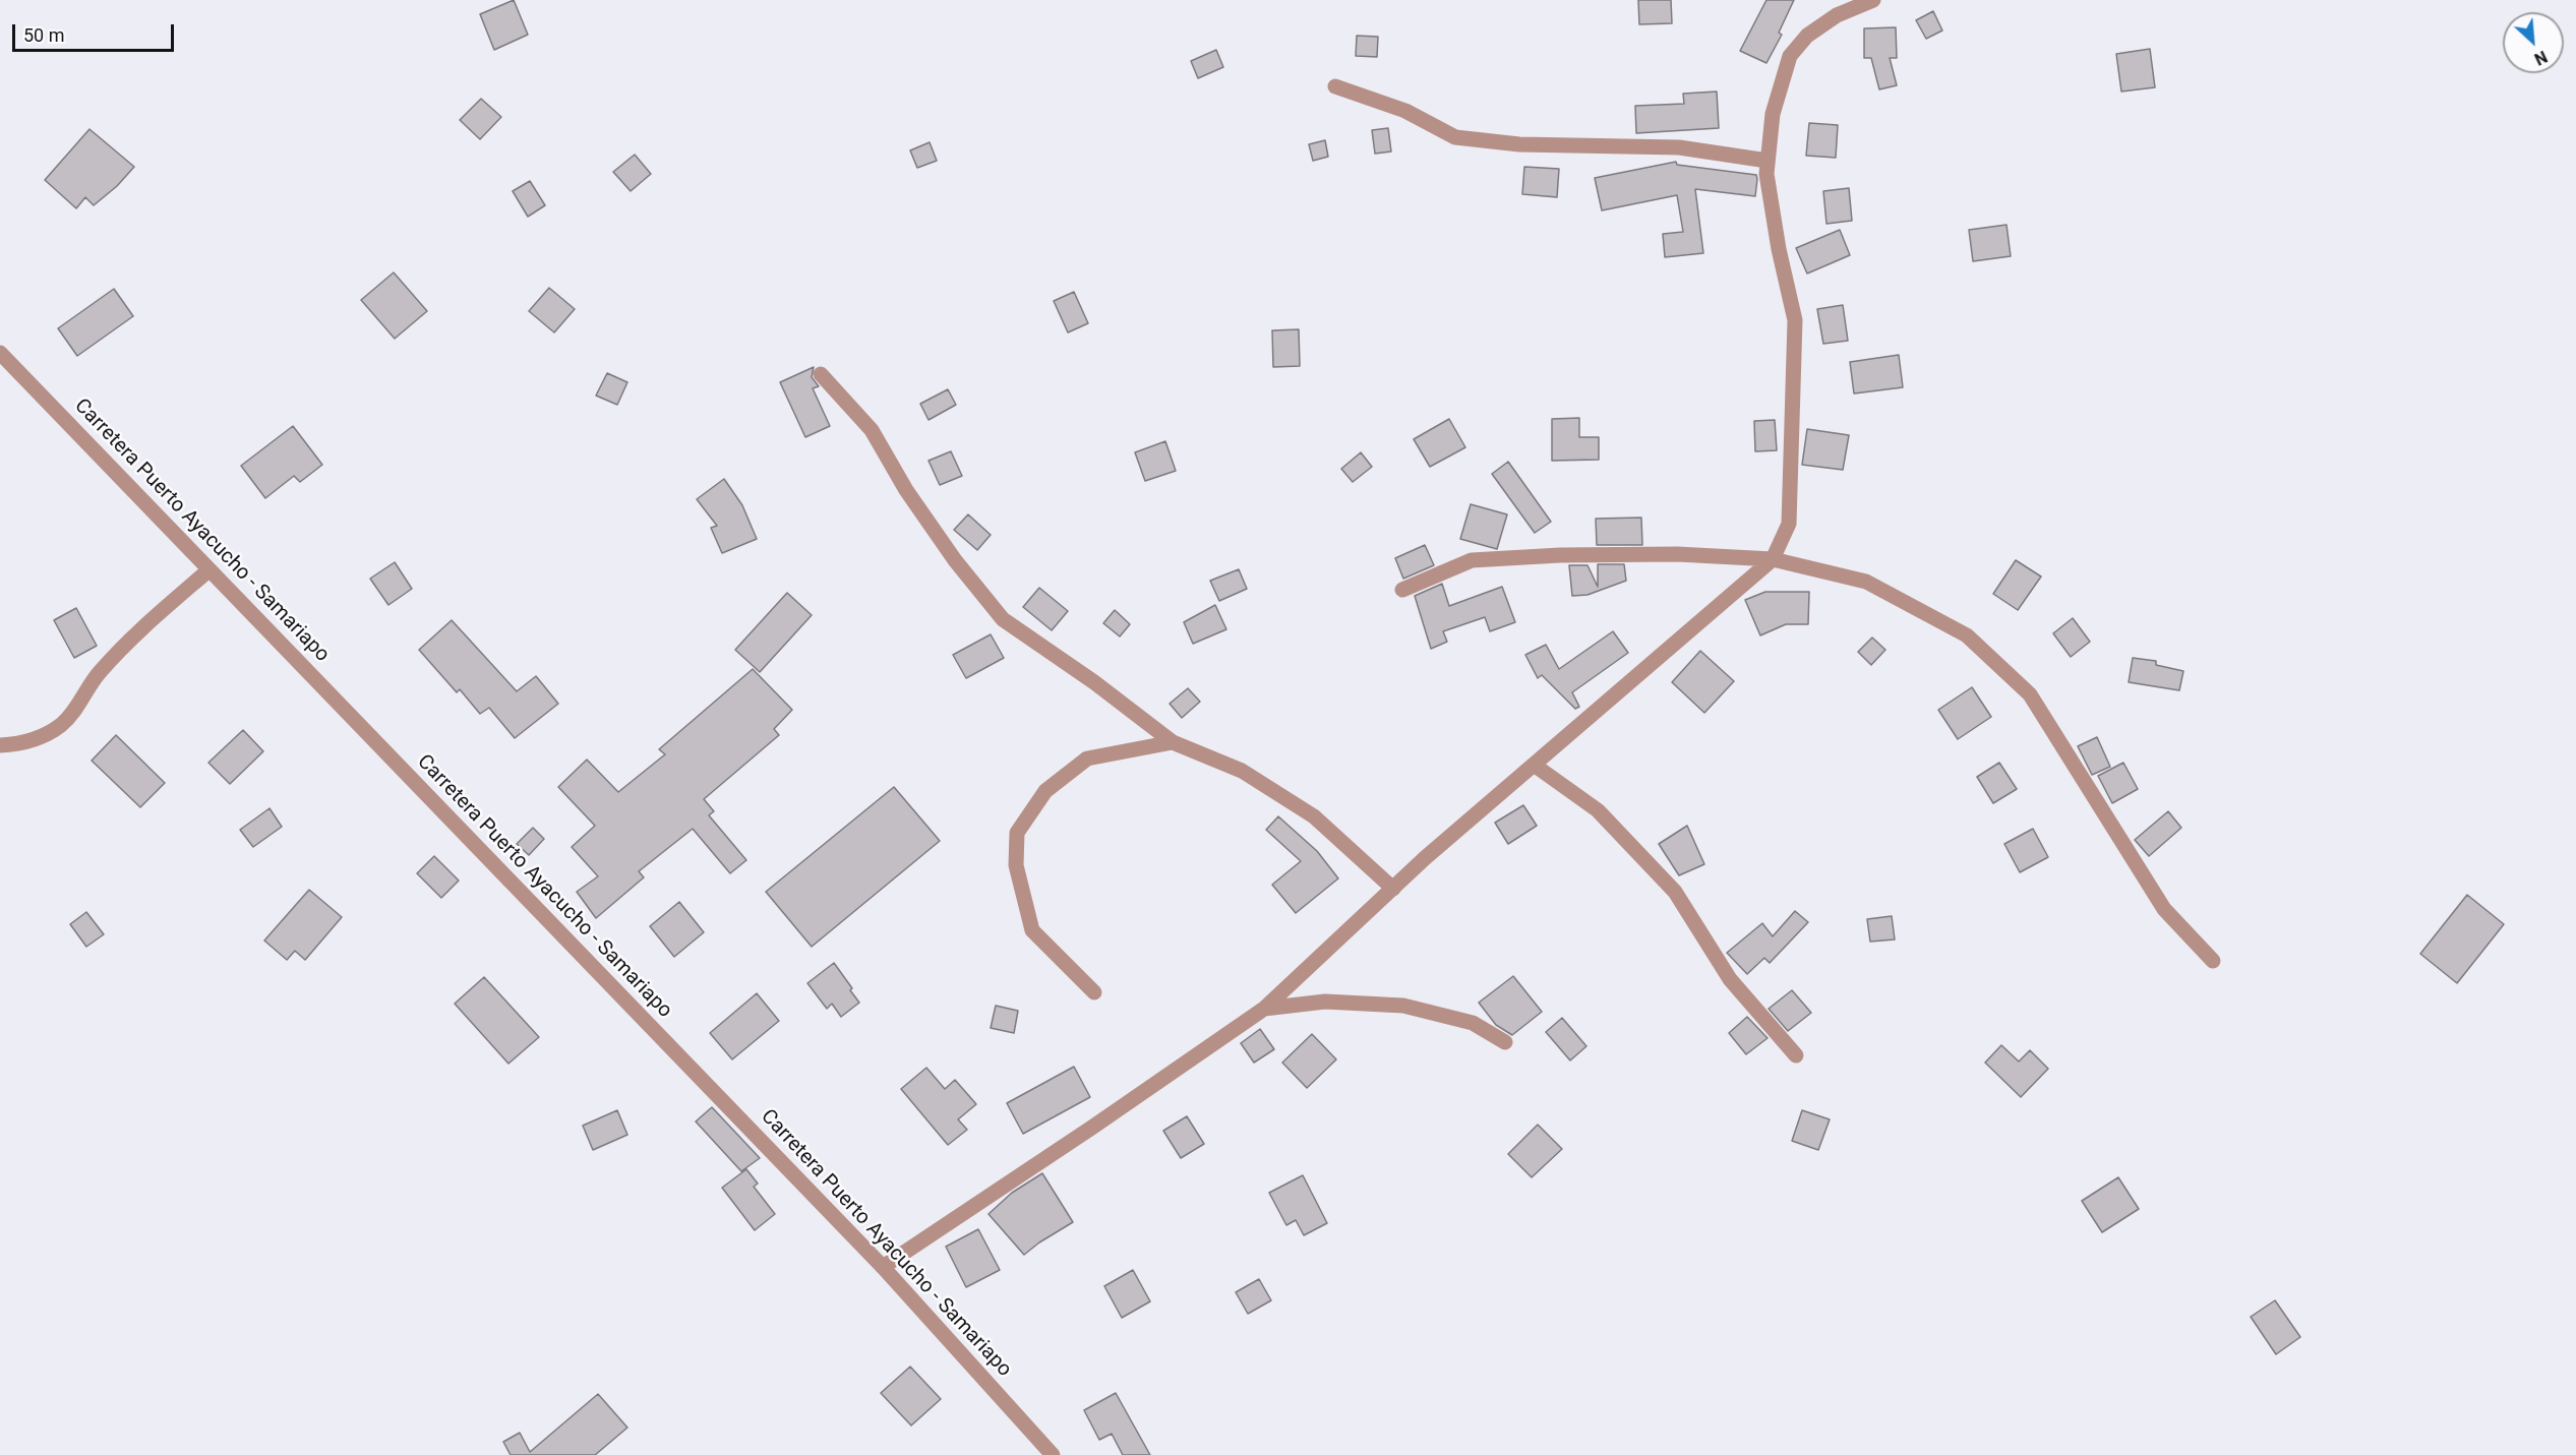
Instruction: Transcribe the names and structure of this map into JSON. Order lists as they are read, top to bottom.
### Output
{
  "streets": {
    "street": ["Carretera Puerto Ayacucho - Samariapo"]
  },
  "scale_bar": "50 m",
  "north": "bottom right"
}
